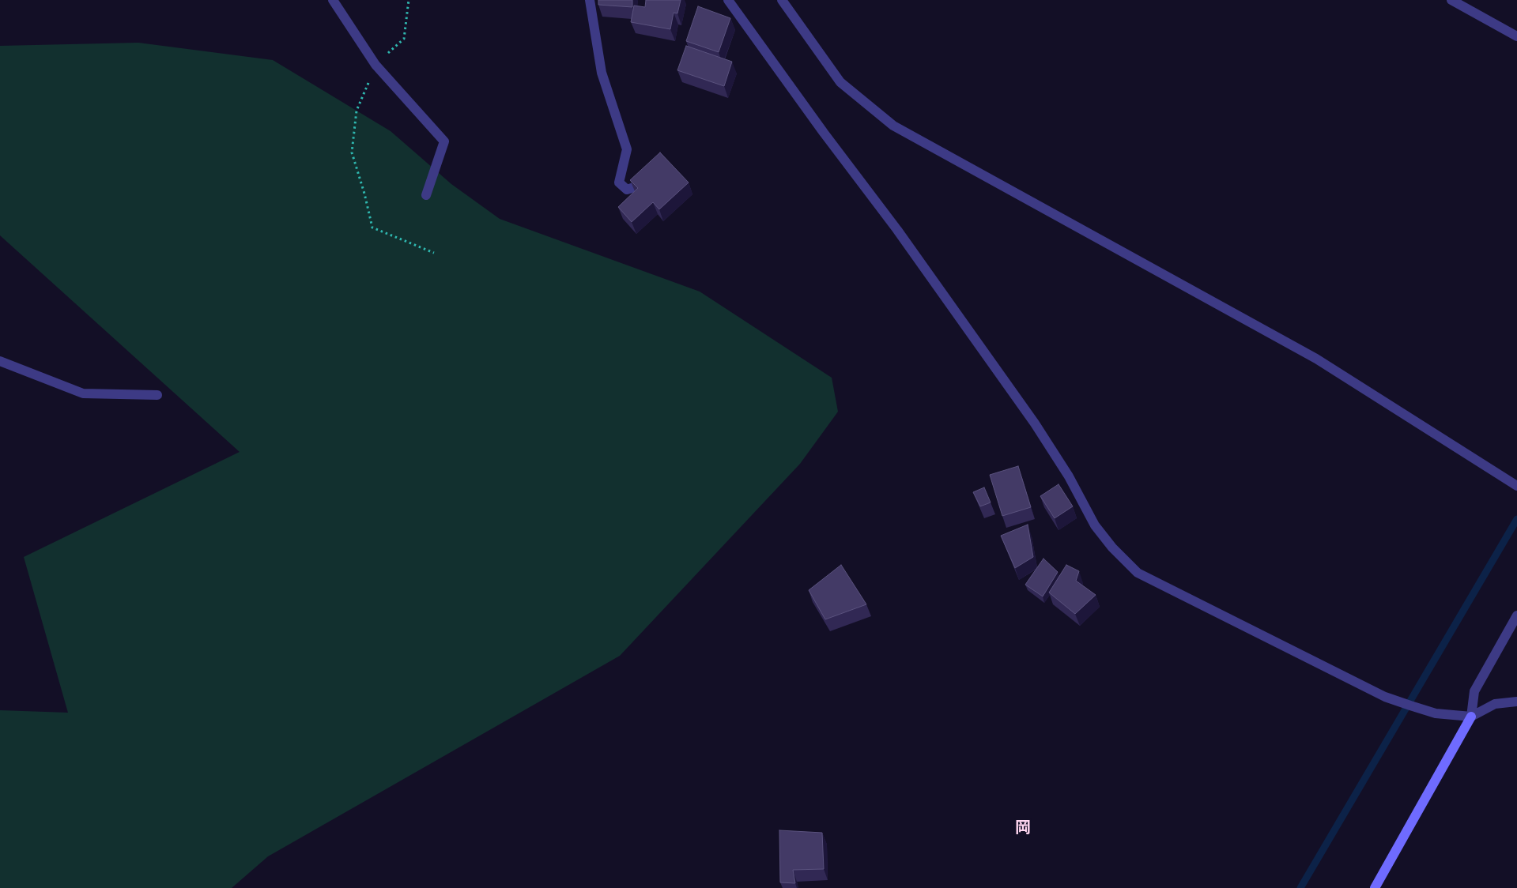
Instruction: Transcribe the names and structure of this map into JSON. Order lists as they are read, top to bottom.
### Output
{
  "districts": ["岡"]
}
